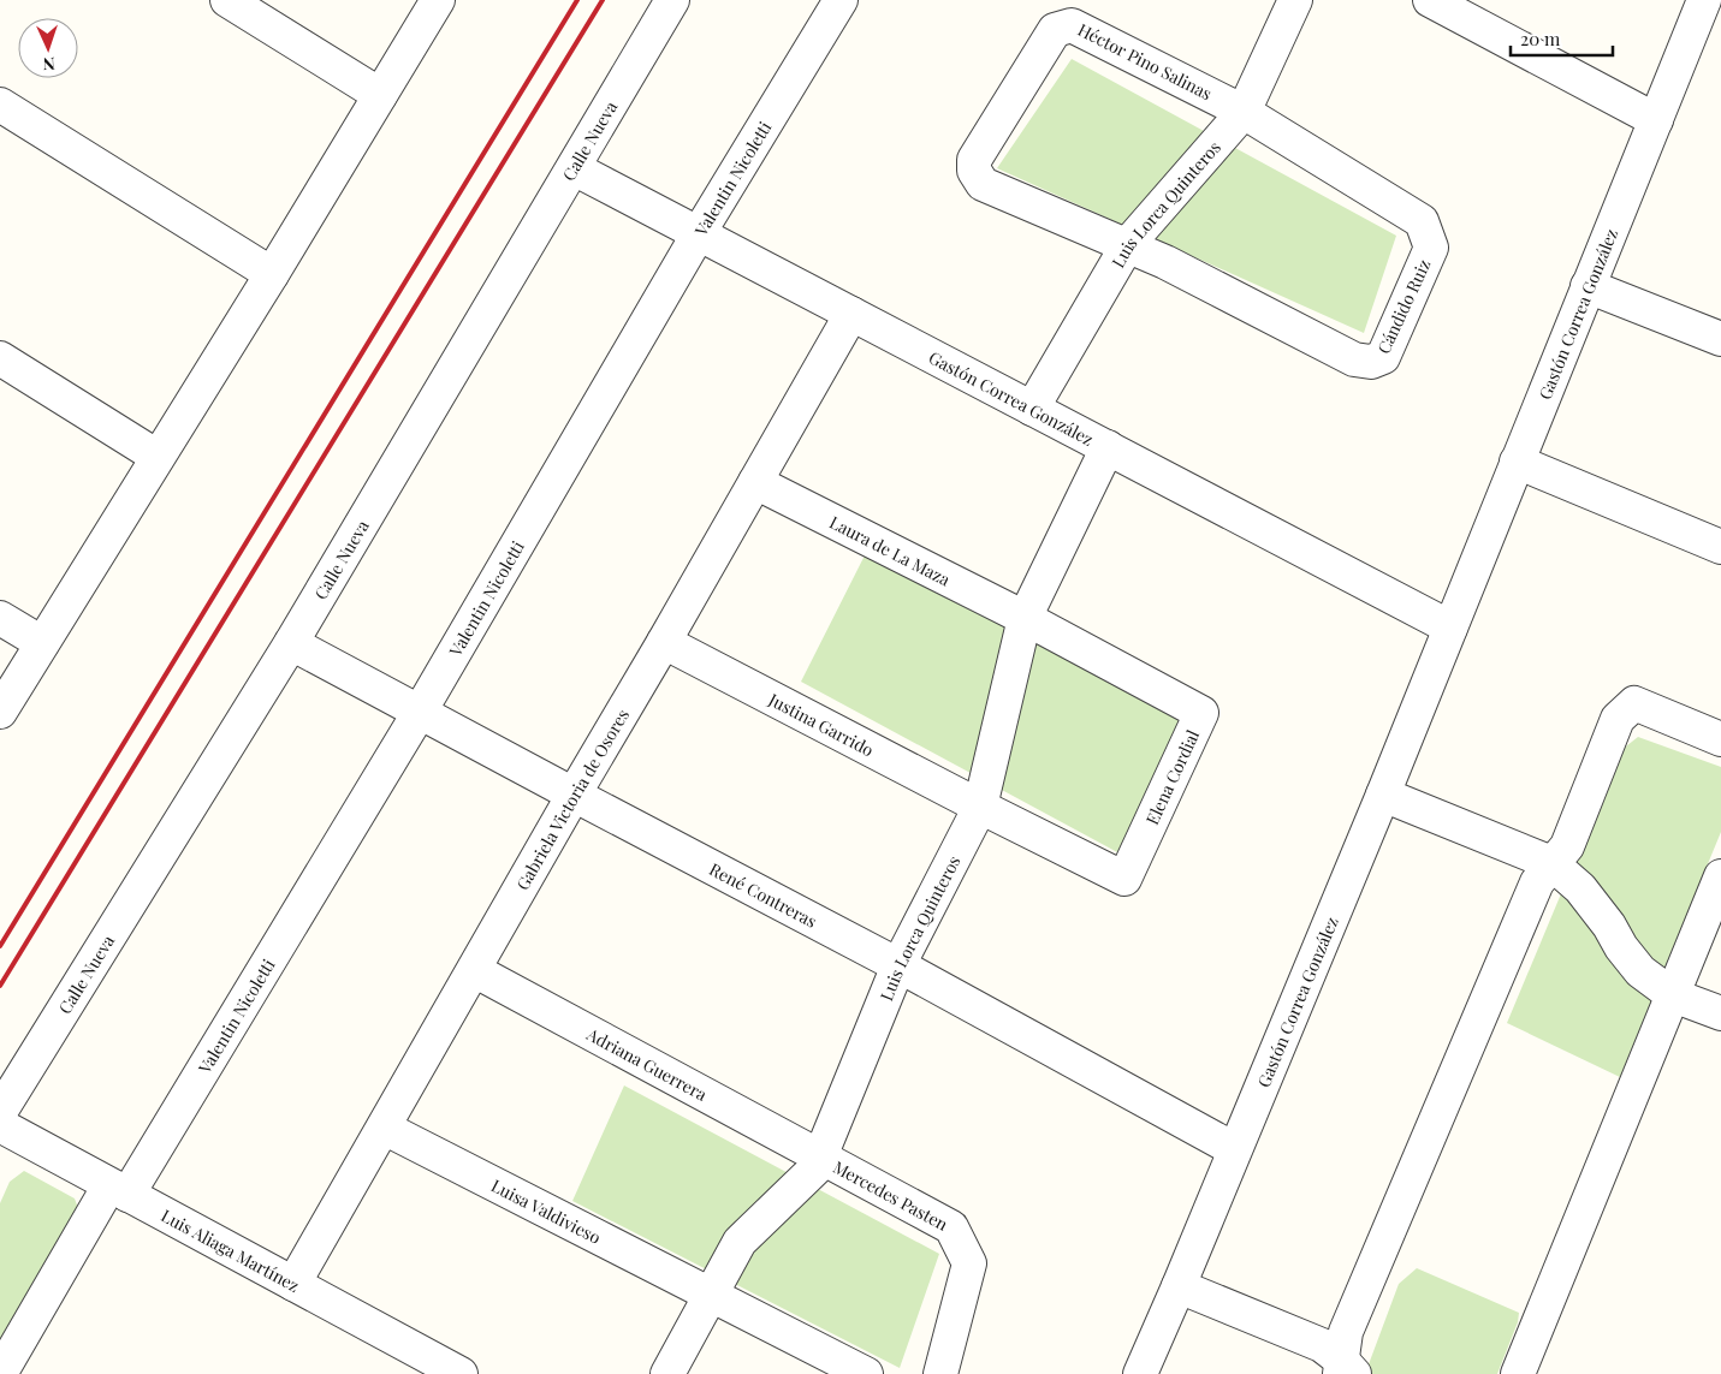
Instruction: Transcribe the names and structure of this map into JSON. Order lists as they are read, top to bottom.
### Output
{
  "streets": {
    "street": [
      "Héctor Pino Salinas",
      "Calle Nueva",
      "Valentin Nicoletti",
      "Luis Lorca Quinteros",
      "Cándido Ruiz",
      "Gastón Correa González",
      "Laura de La Maza",
      "Justina Garrido",
      "Elena Cordial",
      "Gabriela Victoria de Osores",
      "René Contreras",
      "Adriana Guerrera",
      "Mercedes Pasten",
      "Luisa Valdivieso",
      "Luis Aliaga Martínez"
    ]
  },
  "crossings": [
    ["Héctor Pino Salinas", "Luis Lorca Quinteros"],
    ["Héctor Pino Salinas", "Cándido Ruiz"],
    ["Calle Nueva", "Gastón Correa González"],
    ["Calle Nueva", "René Contreras"],
    ["Valentin Nicoletti", "Gastón Correa González"],
    ["Valentin Nicoletti", "René Contreras"],
    ["Valentin Nicoletti", "Luis Aliaga Martínez"],
    ["Luis Lorca Quinteros", "Cándido Ruiz"],
    ["Luis Lorca Quinteros", "Gastón Correa González"],
    ["Luis Lorca Quinteros", "Laura de La Maza"],
    ["Luis Lorca Quinteros", "Justina Garrido"],
    ["Luis Lorca Quinteros", "Elena Cordial"],
    ["Luis Lorca Quinteros", "René Contreras"],
    ["Luis Lorca Quinteros", "Adriana Guerrera"],
    ["Luis Lorca Quinteros", "Mercedes Pasten"],
    ["Luis Lorca Quinteros", "Luisa Valdivieso"],
    ["Gastón Correa González", "Gabriela Victoria de Osores"],
    ["Gastón Correa González", "René Contreras"],
    ["Laura de La Maza", "Elena Cordial"],
    ["Laura de La Maza", "Gabriela Victoria de Osores"],
    ["Justina Garrido", "Elena Cordial"],
    ["Justina Garrido", "Gabriela Victoria de Osores"],
    ["Gabriela Victoria de Osores", "René Contreras"],
    ["Gabriela Victoria de Osores", "Adriana Guerrera"],
    ["Gabriela Victoria de Osores", "Luisa Valdivieso"],
    ["Gabriela Victoria de Osores", "Luis Aliaga Martínez"],
    ["Adriana Guerrera", "Mercedes Pasten"]
  ],
  "scale_bar": "20 m",
  "north": "bottom"
}
